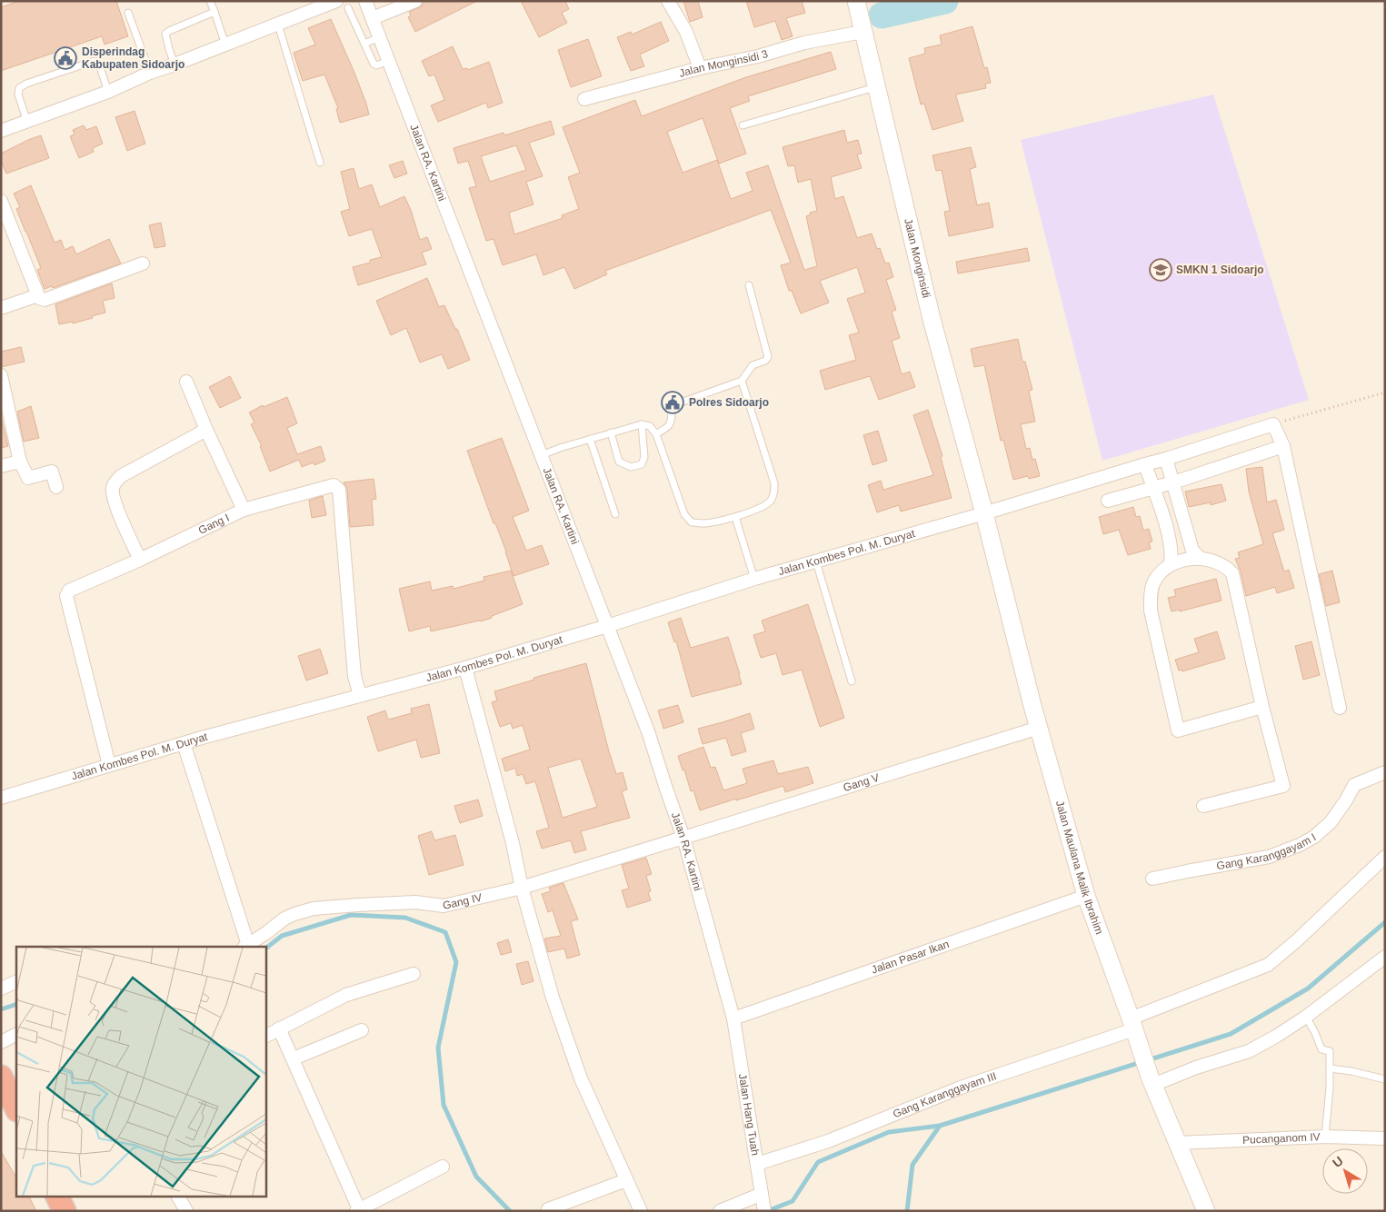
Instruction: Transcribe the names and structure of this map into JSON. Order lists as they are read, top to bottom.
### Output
{
  "streets": {
    "main road": ["Jalan Monginsidi", "Jalan Maulana Malik Ibrahim"],
    "street": [
      "Jalan Monginsidi 3",
      "Jalan RA. Kartini",
      "Gang I",
      "Jalan Kombes Pol. M. Duryat",
      "Gang V",
      "Gang Karanggayam I",
      "Gang IV",
      "Jalan Pasar Ikan",
      "Gang Karanggayam III",
      "Jalan Hang Tuah",
      "Pucanganom IV"
    ]
  },
  "crossings": [
    ["Jalan Monginsidi 3", "Jalan Monginsidi"],
    ["Jalan RA. Kartini", "Jalan Kombes Pol. M. Duryat"],
    ["Jalan RA. Kartini", "Gang V"],
    ["Jalan RA. Kartini", "Gang IV"],
    ["Jalan RA. Kartini", "Jalan Pasar Ikan"],
    ["Jalan RA. Kartini", "Jalan Hang Tuah"],
    ["Jalan Monginsidi", "Jalan Kombes Pol. M. Duryat"],
    ["Jalan Monginsidi", "Jalan Maulana Malik Ibrahim"],
    ["Gang I", "Jalan Kombes Pol. M. Duryat"],
    ["Jalan Kombes Pol. M. Duryat", "Jalan Maulana Malik Ibrahim"],
    ["Gang V", "Jalan Maulana Malik Ibrahim"],
    ["Gang V", "Gang IV"],
    ["Jalan Maulana Malik Ibrahim", "Jalan Pasar Ikan"],
    ["Jalan Maulana Malik Ibrahim", "Gang Karanggayam III"],
    ["Jalan Maulana Malik Ibrahim", "Pucanganom IV"],
    ["Jalan Pasar Ikan", "Jalan Hang Tuah"],
    ["Gang Karanggayam III", "Jalan Hang Tuah"]
  ],
  "places": {
    "public building": ["Disperindag Kabupaten Sidoarjo", "Polres Sidoarjo"],
    "school or university": ["SMKN 1 Sidoarjo"]
  },
  "north": "top left"
}
